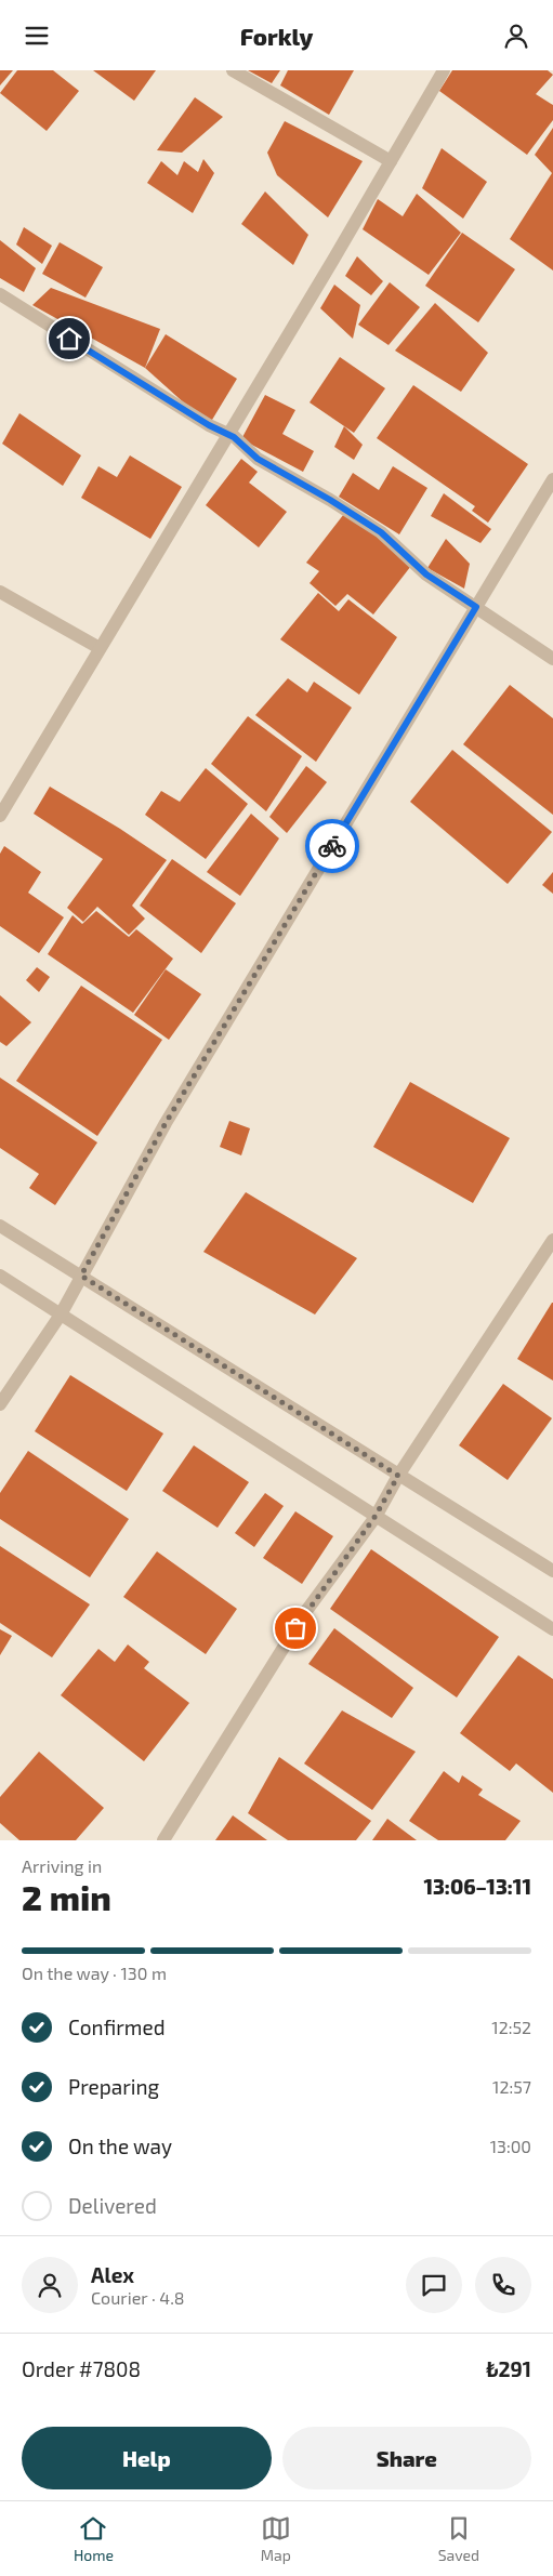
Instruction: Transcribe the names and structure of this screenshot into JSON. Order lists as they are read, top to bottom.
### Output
{
  "page": {
    "header": "Forkly",
    "heading": ["2 min", "Arriving in", "13:06–13:11"],
    "panel": [
      "Alex",
      "Courier · 4.8",
      "Order #7808",
      "₺291"
    ],
    "bar": "On the way · 130 m",
    "list": [
      ["Confirmed", "12:52"],
      ["Preparing", "12:57"],
      ["On the way", "13:00"],
      "Delivered"
    ],
    "buttons": ["Help", "Share"],
    "tabs": ["Home", "Map", "Saved"]
  }
}
